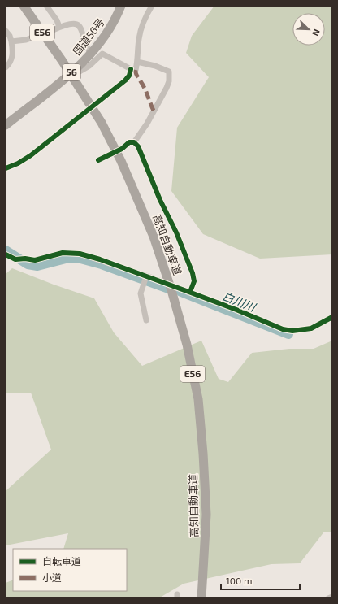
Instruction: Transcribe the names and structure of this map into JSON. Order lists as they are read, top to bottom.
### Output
{
  "streets": {
    "highway": [
      "E56",
      "国道56号",
      "56",
      "高知自動車道"
    ]
  },
  "water": ["白川川"],
  "legend": ["自転車道", "小道"],
  "scale_bar": "100 m",
  "north": "bottom right"
}
